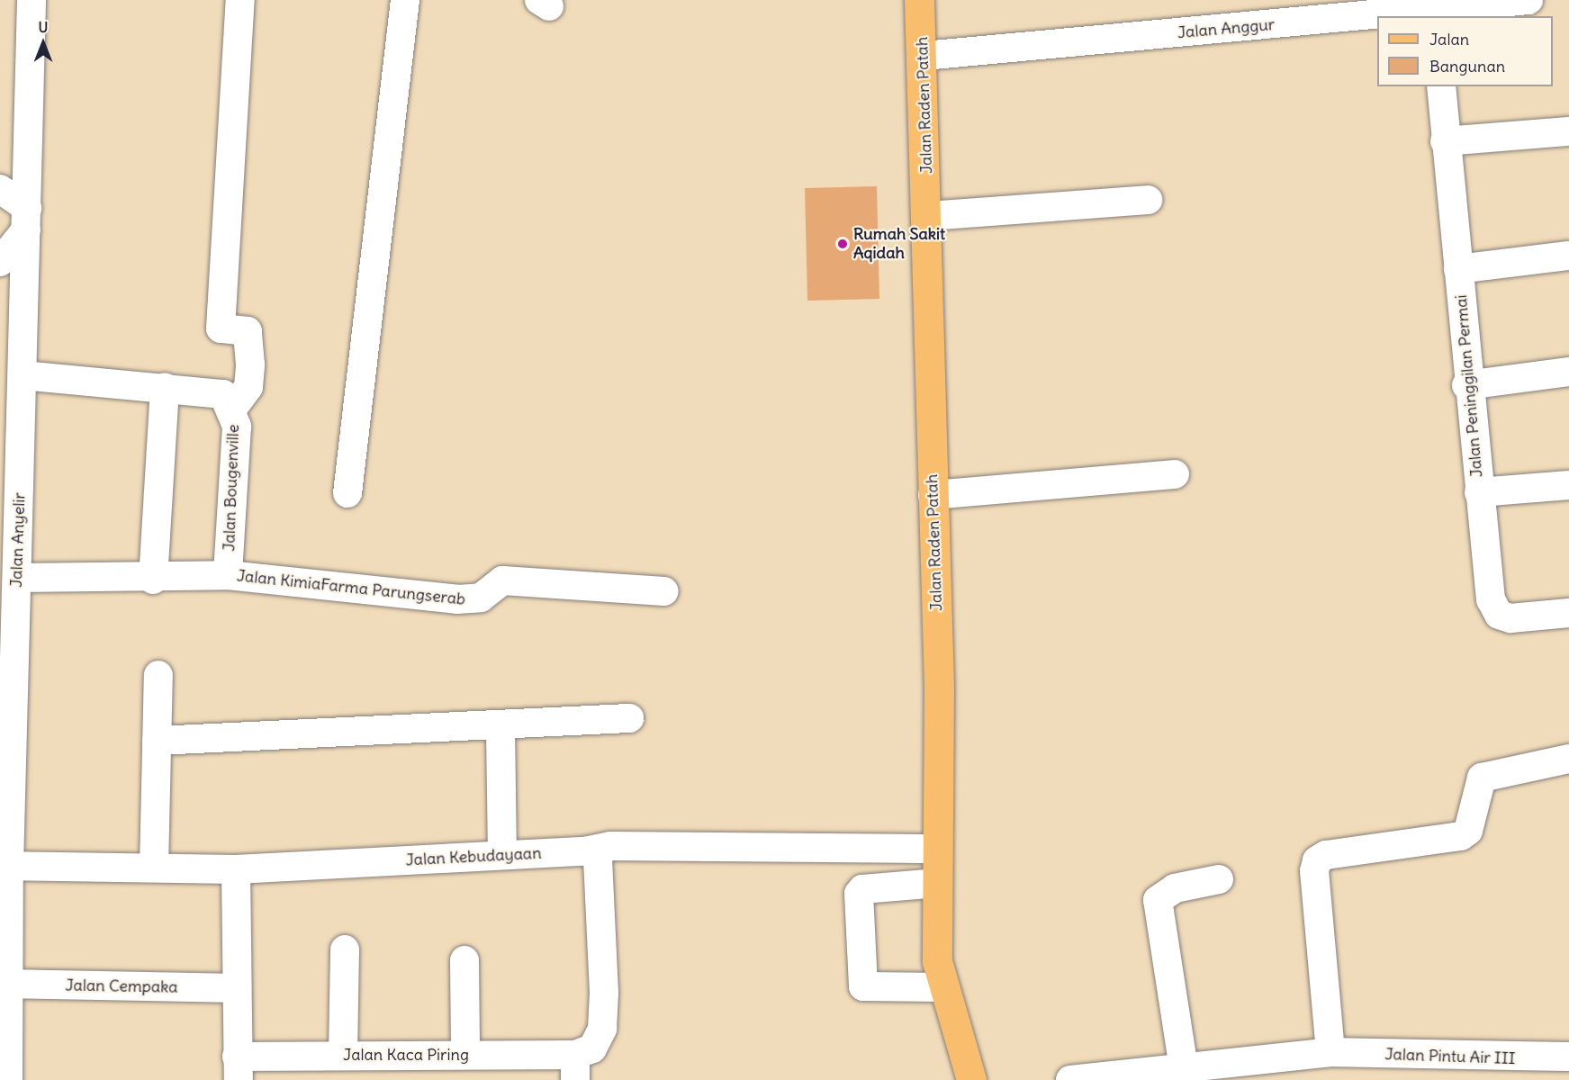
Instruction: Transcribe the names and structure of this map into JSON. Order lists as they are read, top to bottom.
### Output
{
  "streets": {
    "main road": ["Jalan Raden Patah"],
    "street": [
      "Jalan Anggur",
      "Jalan Peninggilan Permai",
      "Jalan Bougenville",
      "Jalan Anyelir",
      "Jalan KimiaFarma Parungserab",
      "Jalan Kebudayaan",
      "Jalan Cempaka",
      "Jalan Kaca Piring",
      "Jalan Pintu Air III"
    ]
  },
  "crossings": [
    ["Jalan Anggur", "Jalan Raden Patah"],
    ["Jalan Raden Patah", "Jalan Kebudayaan"],
    ["Jalan Bougenville", "Jalan Anyelir"],
    ["Jalan Bougenville", "Jalan KimiaFarma Parungserab"],
    ["Jalan Anyelir", "Jalan Kebudayaan"],
    ["Jalan Anyelir", "Jalan Cempaka"]
  ],
  "places": ["Rumah Sakit Aqidah"],
  "legend": ["Jalan", "Bangunan"],
  "north": "top"
}
